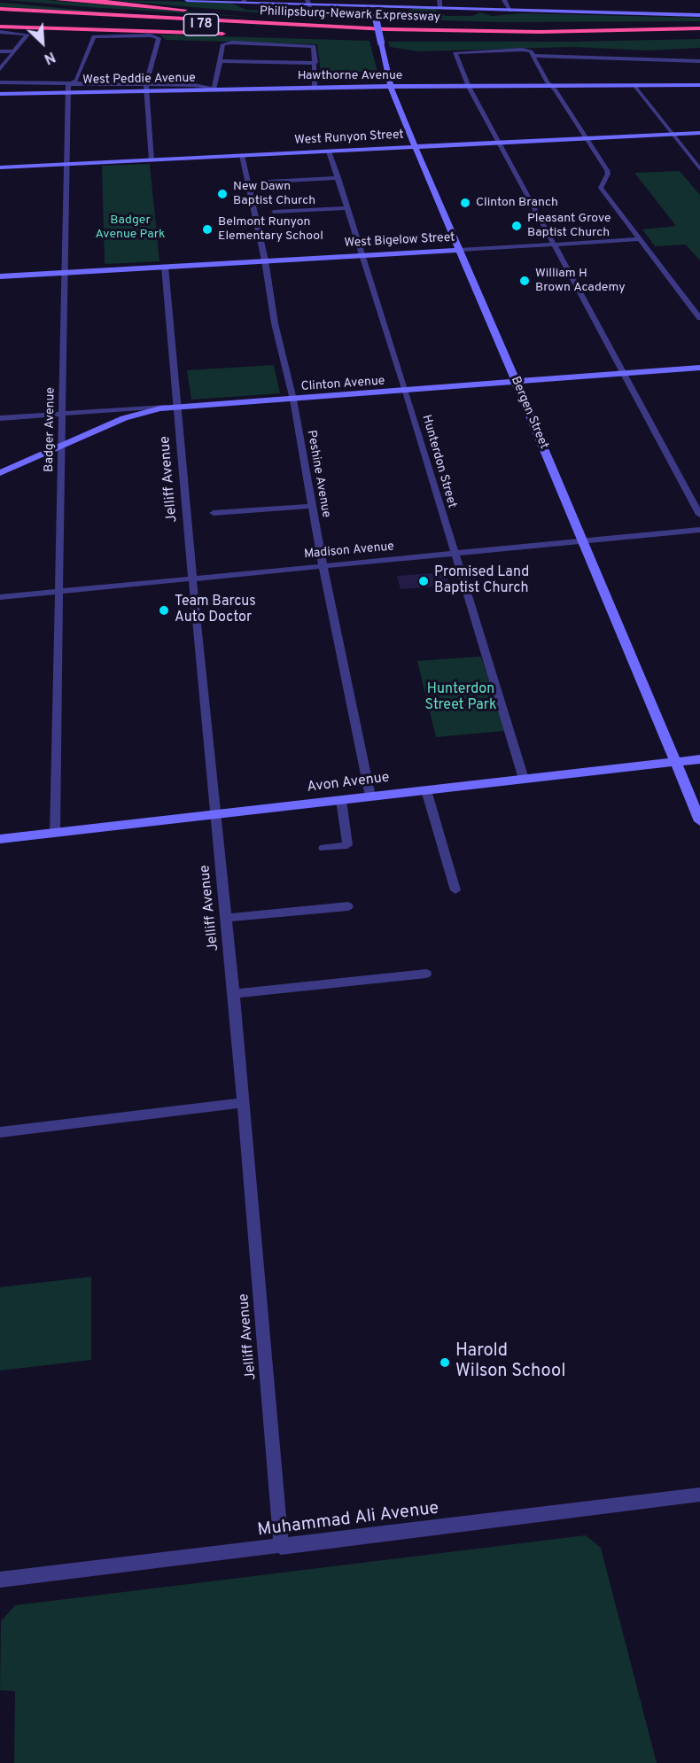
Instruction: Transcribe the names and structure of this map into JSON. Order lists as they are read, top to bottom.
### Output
{
  "streets": {
    "highway": ["Phillipsburg-Newark Expressway", "I 78"],
    "street": [
      "Hawthorne Avenue",
      "West Peddie Avenue",
      "West Runyon Street",
      "West Bigelow Street",
      "Clinton Avenue",
      "Bergen Street",
      "Badger Avenue",
      "Hunterdon Street",
      "Peshine Avenue",
      "Jelliff Avenue",
      "Madison Avenue",
      "Avon Avenue",
      "Muhammad Ali Avenue"
    ]
  },
  "crossings": [
    ["Hawthorne Avenue", "West Peddie Avenue"],
    ["Hawthorne Avenue", "Bergen Street"],
    ["West Peddie Avenue", "Badger Avenue"],
    ["West Runyon Street", "Bergen Street"],
    ["West Runyon Street", "Badger Avenue"],
    ["West Runyon Street", "Hunterdon Street"],
    ["West Runyon Street", "Peshine Avenue"],
    ["West Bigelow Street", "Bergen Street"],
    ["West Bigelow Street", "Badger Avenue"],
    ["West Bigelow Street", "Hunterdon Street"],
    ["West Bigelow Street", "Peshine Avenue"],
    ["West Bigelow Street", "Jelliff Avenue"],
    ["Clinton Avenue", "Bergen Street"],
    ["Clinton Avenue", "Badger Avenue"],
    ["Clinton Avenue", "Hunterdon Street"],
    ["Clinton Avenue", "Peshine Avenue"],
    ["Clinton Avenue", "Jelliff Avenue"],
    ["Bergen Street", "Madison Avenue"],
    ["Bergen Street", "Avon Avenue"],
    ["Badger Avenue", "Madison Avenue"],
    ["Badger Avenue", "Avon Avenue"],
    ["Hunterdon Street", "Madison Avenue"],
    ["Hunterdon Street", "Avon Avenue"],
    ["Peshine Avenue", "Madison Avenue"],
    ["Peshine Avenue", "Avon Avenue"],
    ["Jelliff Avenue", "Madison Avenue"],
    ["Jelliff Avenue", "Avon Avenue"],
    ["Jelliff Avenue", "Muhammad Ali Avenue"]
  ],
  "parks": ["Badger Avenue Park", "Hunterdon Street Park"],
  "places": [
    "New Dawn Baptist Church",
    "Clinton Branch",
    "Pleasant Grove Baptist Church",
    "Belmont Runyon Elementary School",
    "William H Brown Academy",
    "Promised Land Baptist Church",
    "Team Barcus Auto Doctor",
    "Harold Wilson School"
  ],
  "north": "bottom right"
}
